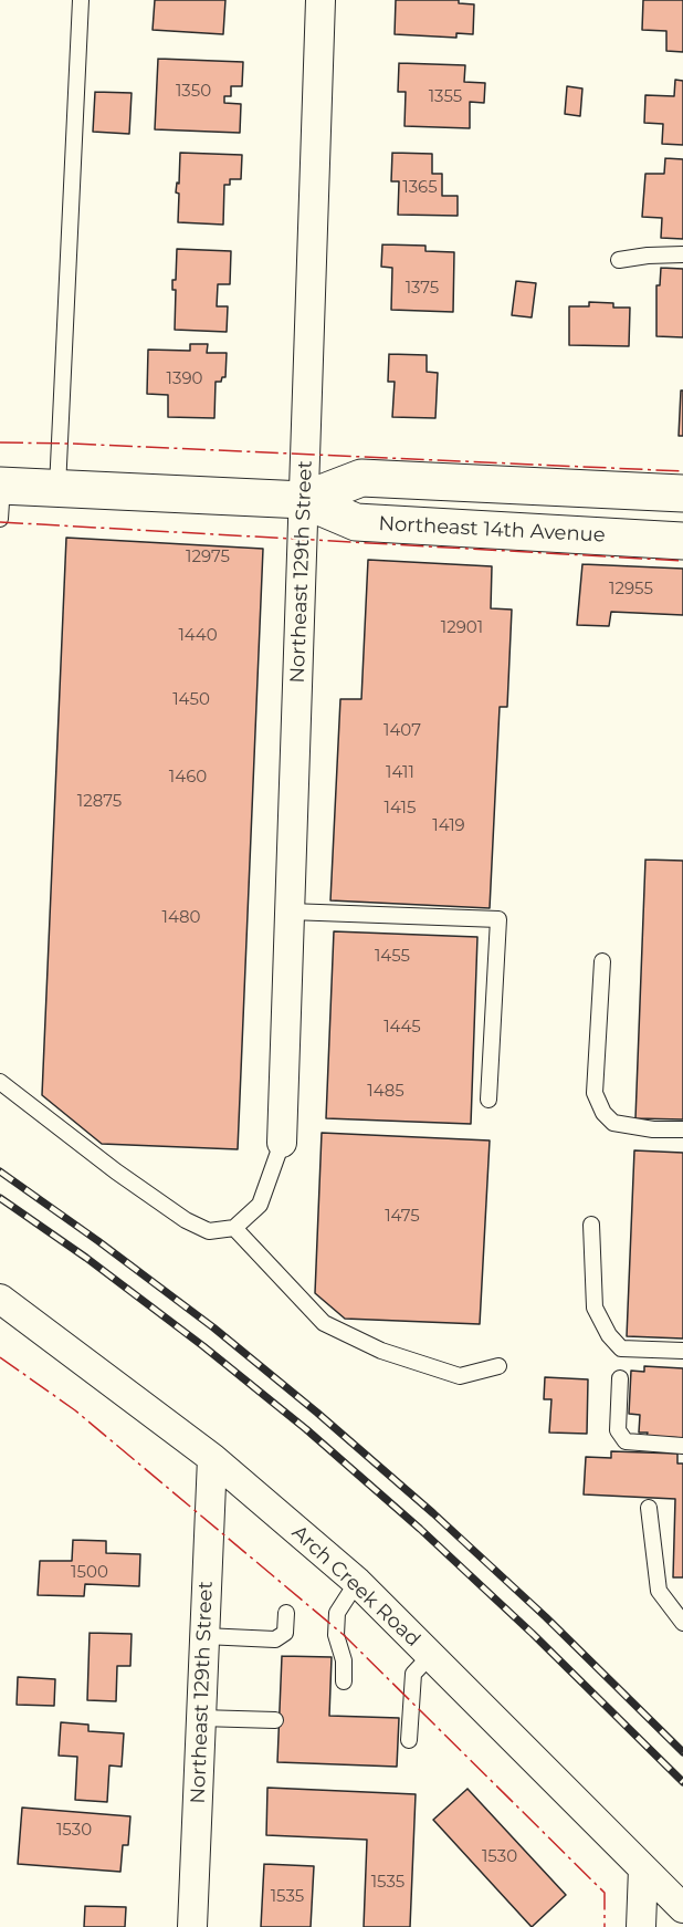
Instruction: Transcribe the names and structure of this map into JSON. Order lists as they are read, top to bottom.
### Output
{
  "streets": {
    "street": ["Northeast 14th Avenue", "Northeast 129th Street", "Arch Creek Road"]
  },
  "crossings": [
    ["Northeast 14th Avenue", "Northeast 129th Street"],
    ["Northeast 129th Street", "Arch Creek Road"]
  ],
  "house_numbers": [
    "1350",
    "1355",
    "1365",
    "1375",
    "1390",
    "12975",
    "12955",
    "12901",
    "1440",
    "1450",
    "1407",
    "1411",
    "1460",
    "12875",
    "1415",
    "1419",
    "1480",
    "1455",
    "1445",
    "1485",
    "1475",
    "1500",
    "1530",
    "1530",
    "1535",
    "1535"
  ]
}
